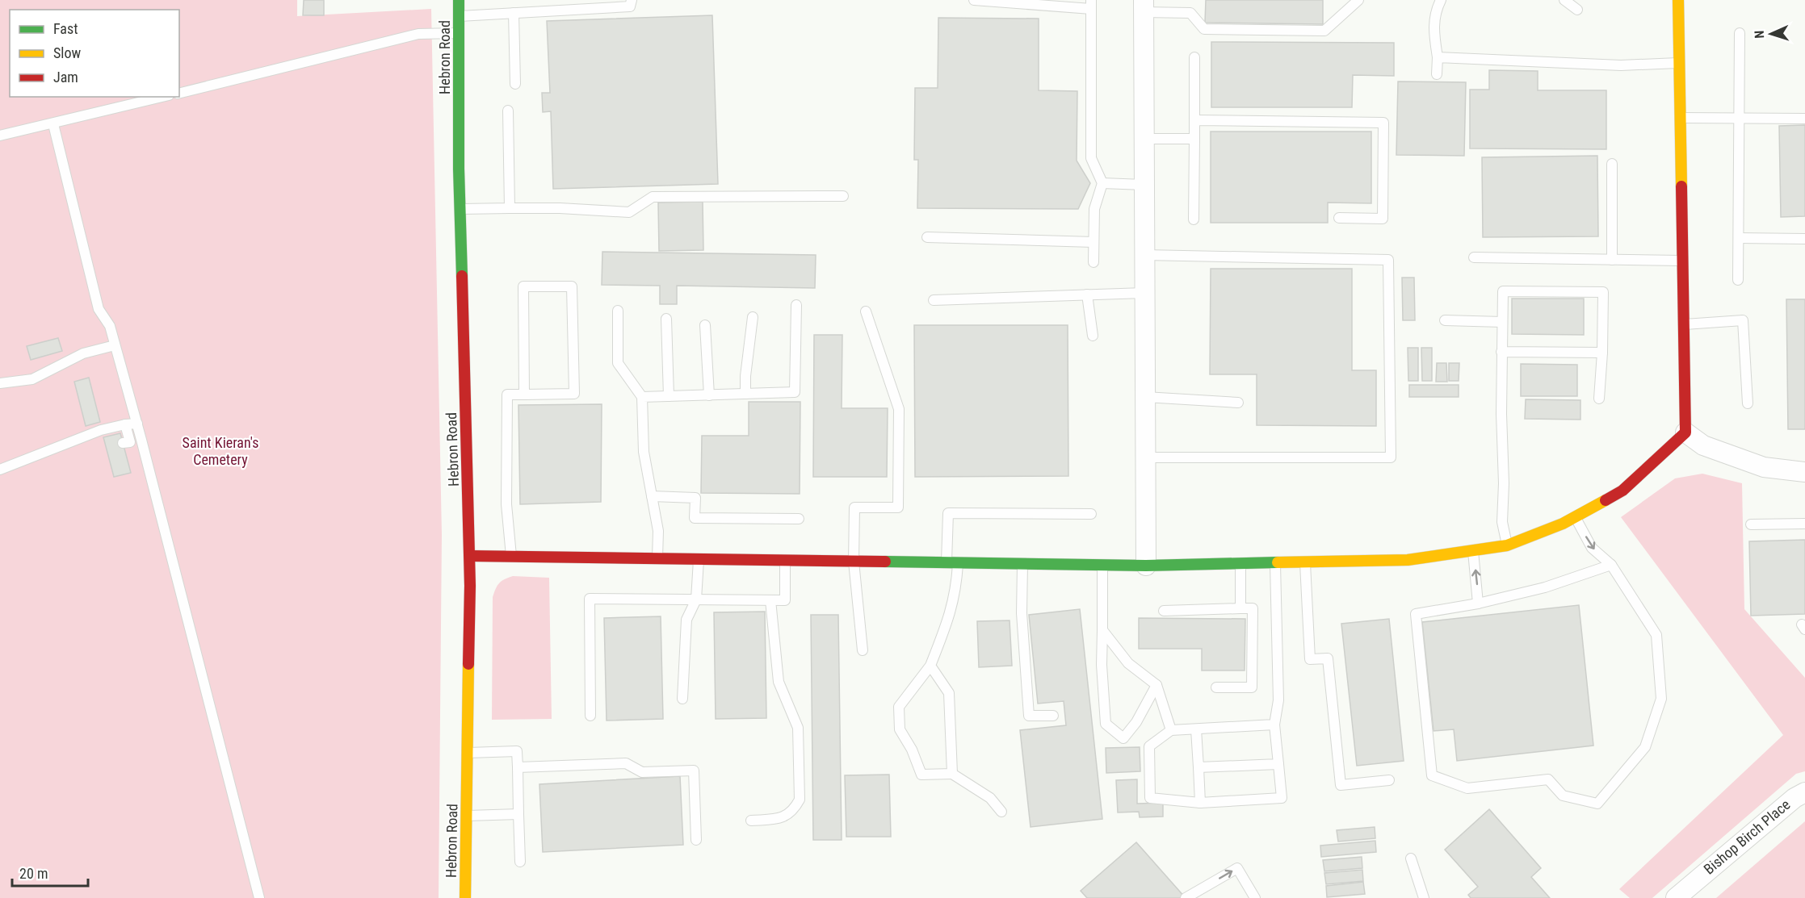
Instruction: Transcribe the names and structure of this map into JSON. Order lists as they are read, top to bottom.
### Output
{
  "streets": {
    "street": ["Hebron Road", "Bishop Birch Place"]
  },
  "parks": ["Saint Kieran's Cemetery"],
  "legend": ["Fast", "Slow", "Jam"],
  "scale_bar": "20 m",
  "north": "left"
}
